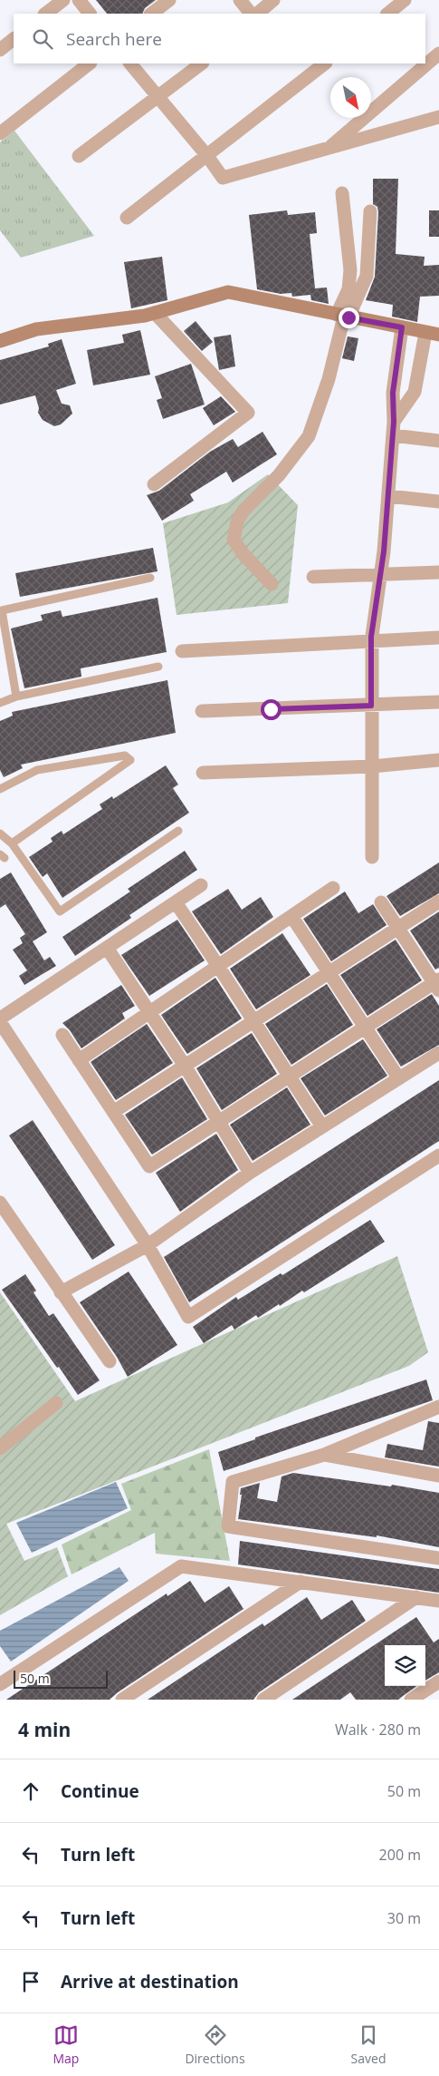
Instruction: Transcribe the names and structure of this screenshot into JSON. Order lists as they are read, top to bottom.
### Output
{
  "scale_bar": "50 m",
  "north": "bottom right",
  "page": {
    "search": "Search here",
    "scale": "50 m",
    "heading": ["4 min", "Walk · 280 m"],
    "list": [
      ["Continue", "50 m"],
      ["Turn left", "200 m"],
      ["Turn left", "30 m"],
      "Arrive at destination"
    ],
    "nav": ["Map", "Directions", "Saved"]
  }
}
